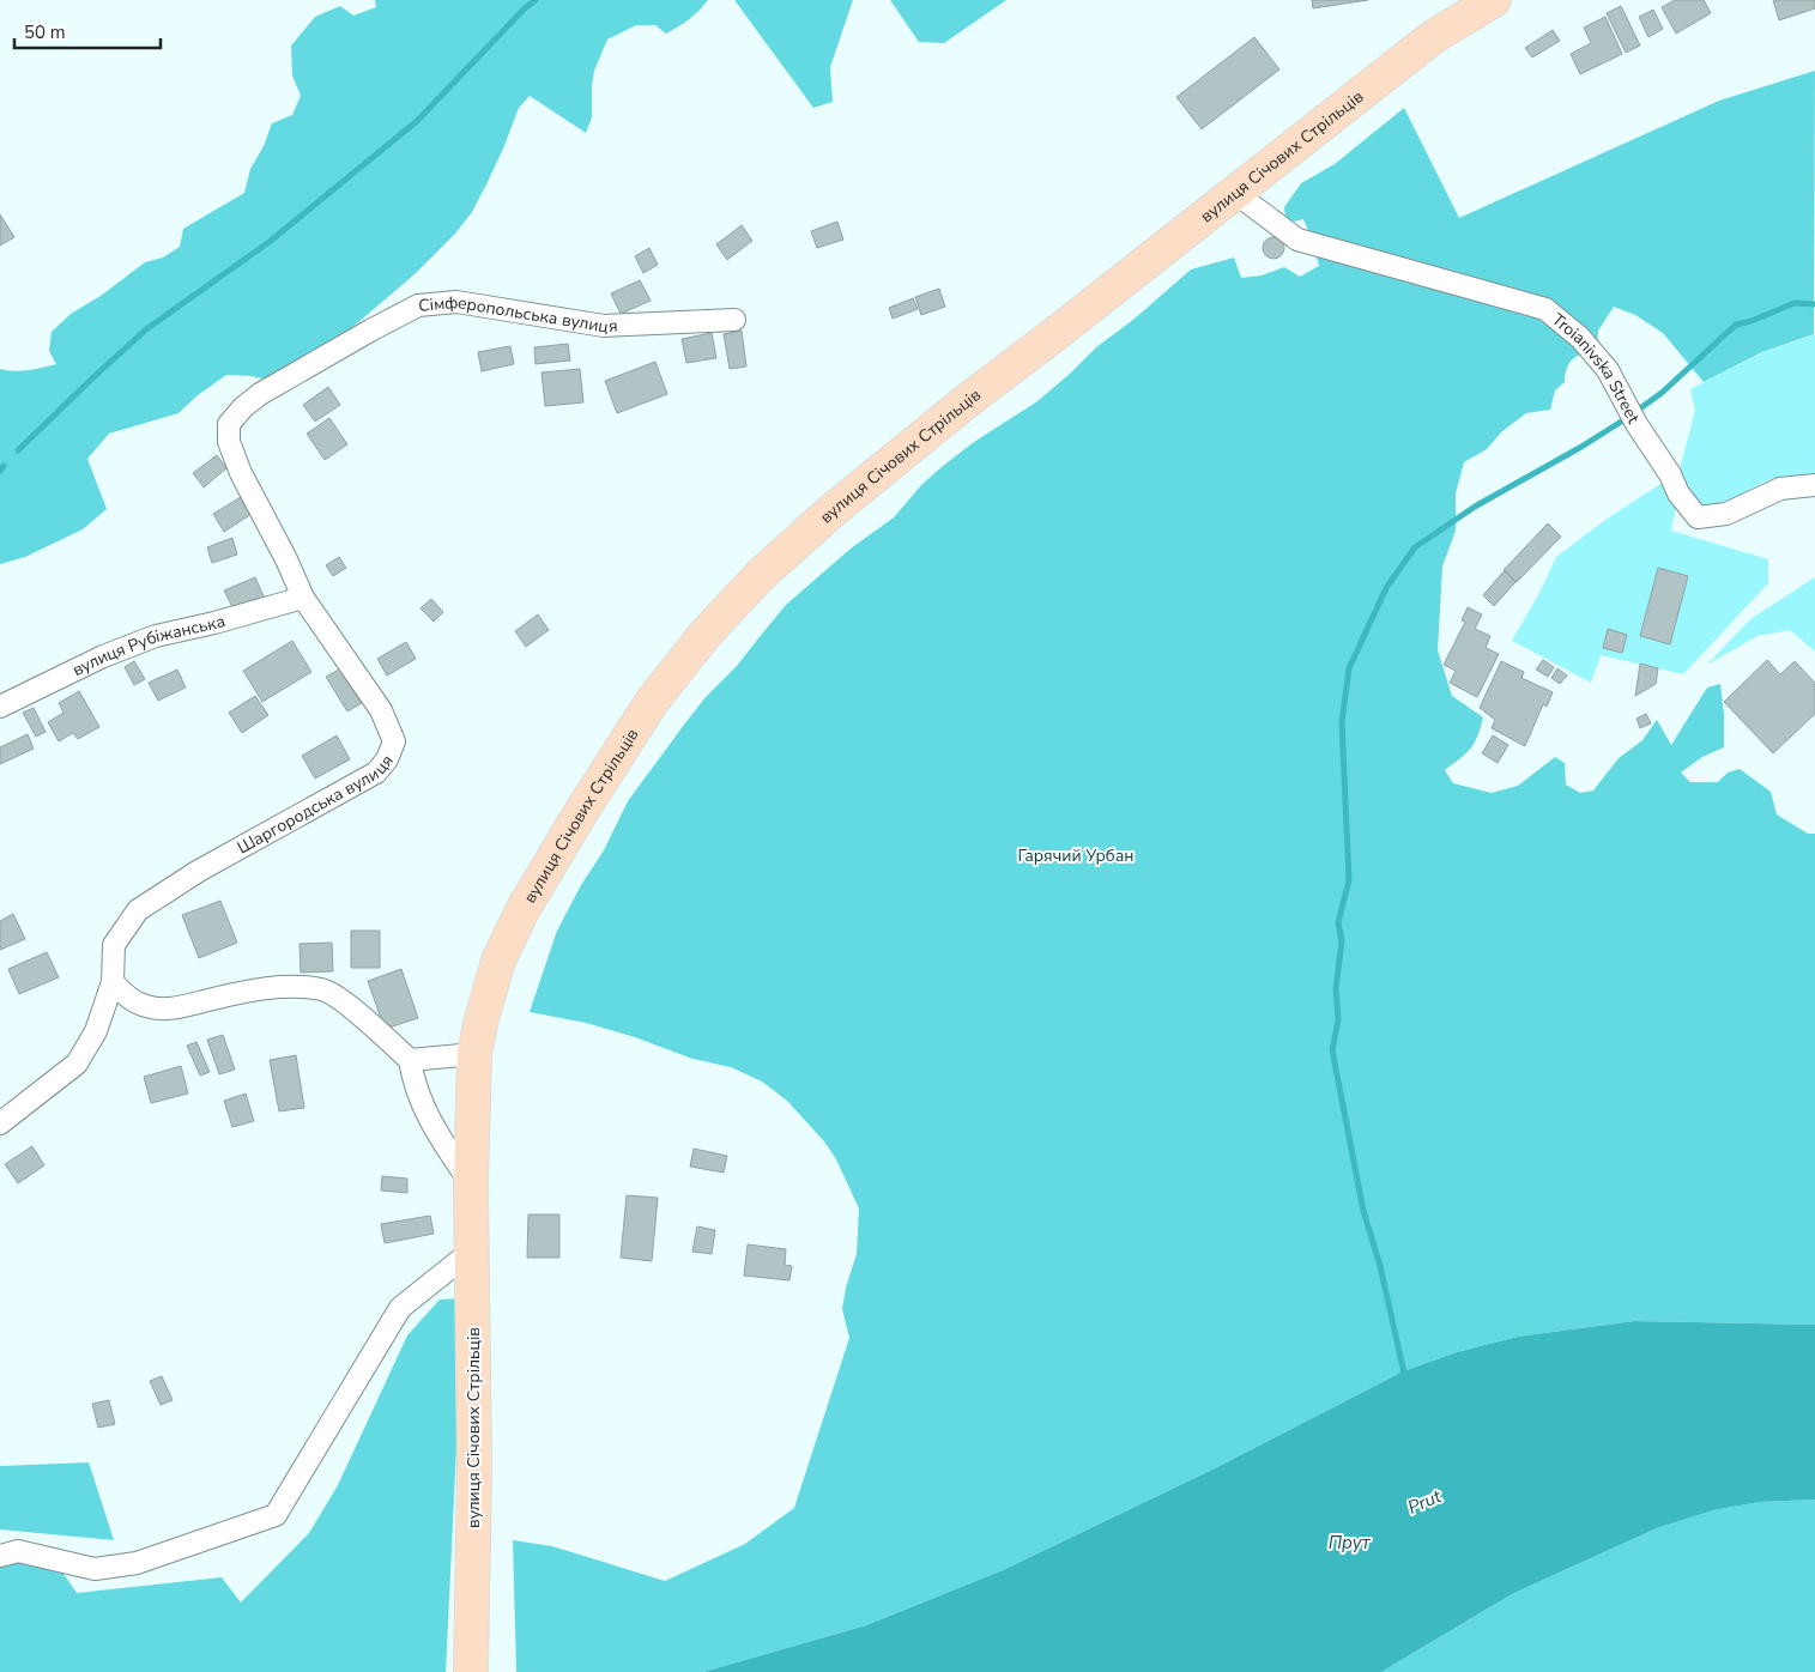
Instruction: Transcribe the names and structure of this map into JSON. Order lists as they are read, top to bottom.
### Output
{
  "streets": {
    "main road": ["вулиця Січових Стрільців"],
    "street": [
      "Сімферопольська вулиця",
      "Troianivska Street",
      "вулиця Рубіжанська",
      "Шаргородська вулиця"
    ]
  },
  "crossings": [
    ["вулиця Січових Стрільців", "Troianivska Street"],
    ["Сімферопольська вулиця", "Шаргородська вулиця"],
    ["вулиця Рубіжанська", "Шаргородська вулиця"]
  ],
  "water": ["Prut", "Прут"],
  "parks": ["Гарячий Урбан"],
  "scale_bar": "50 m"
}
